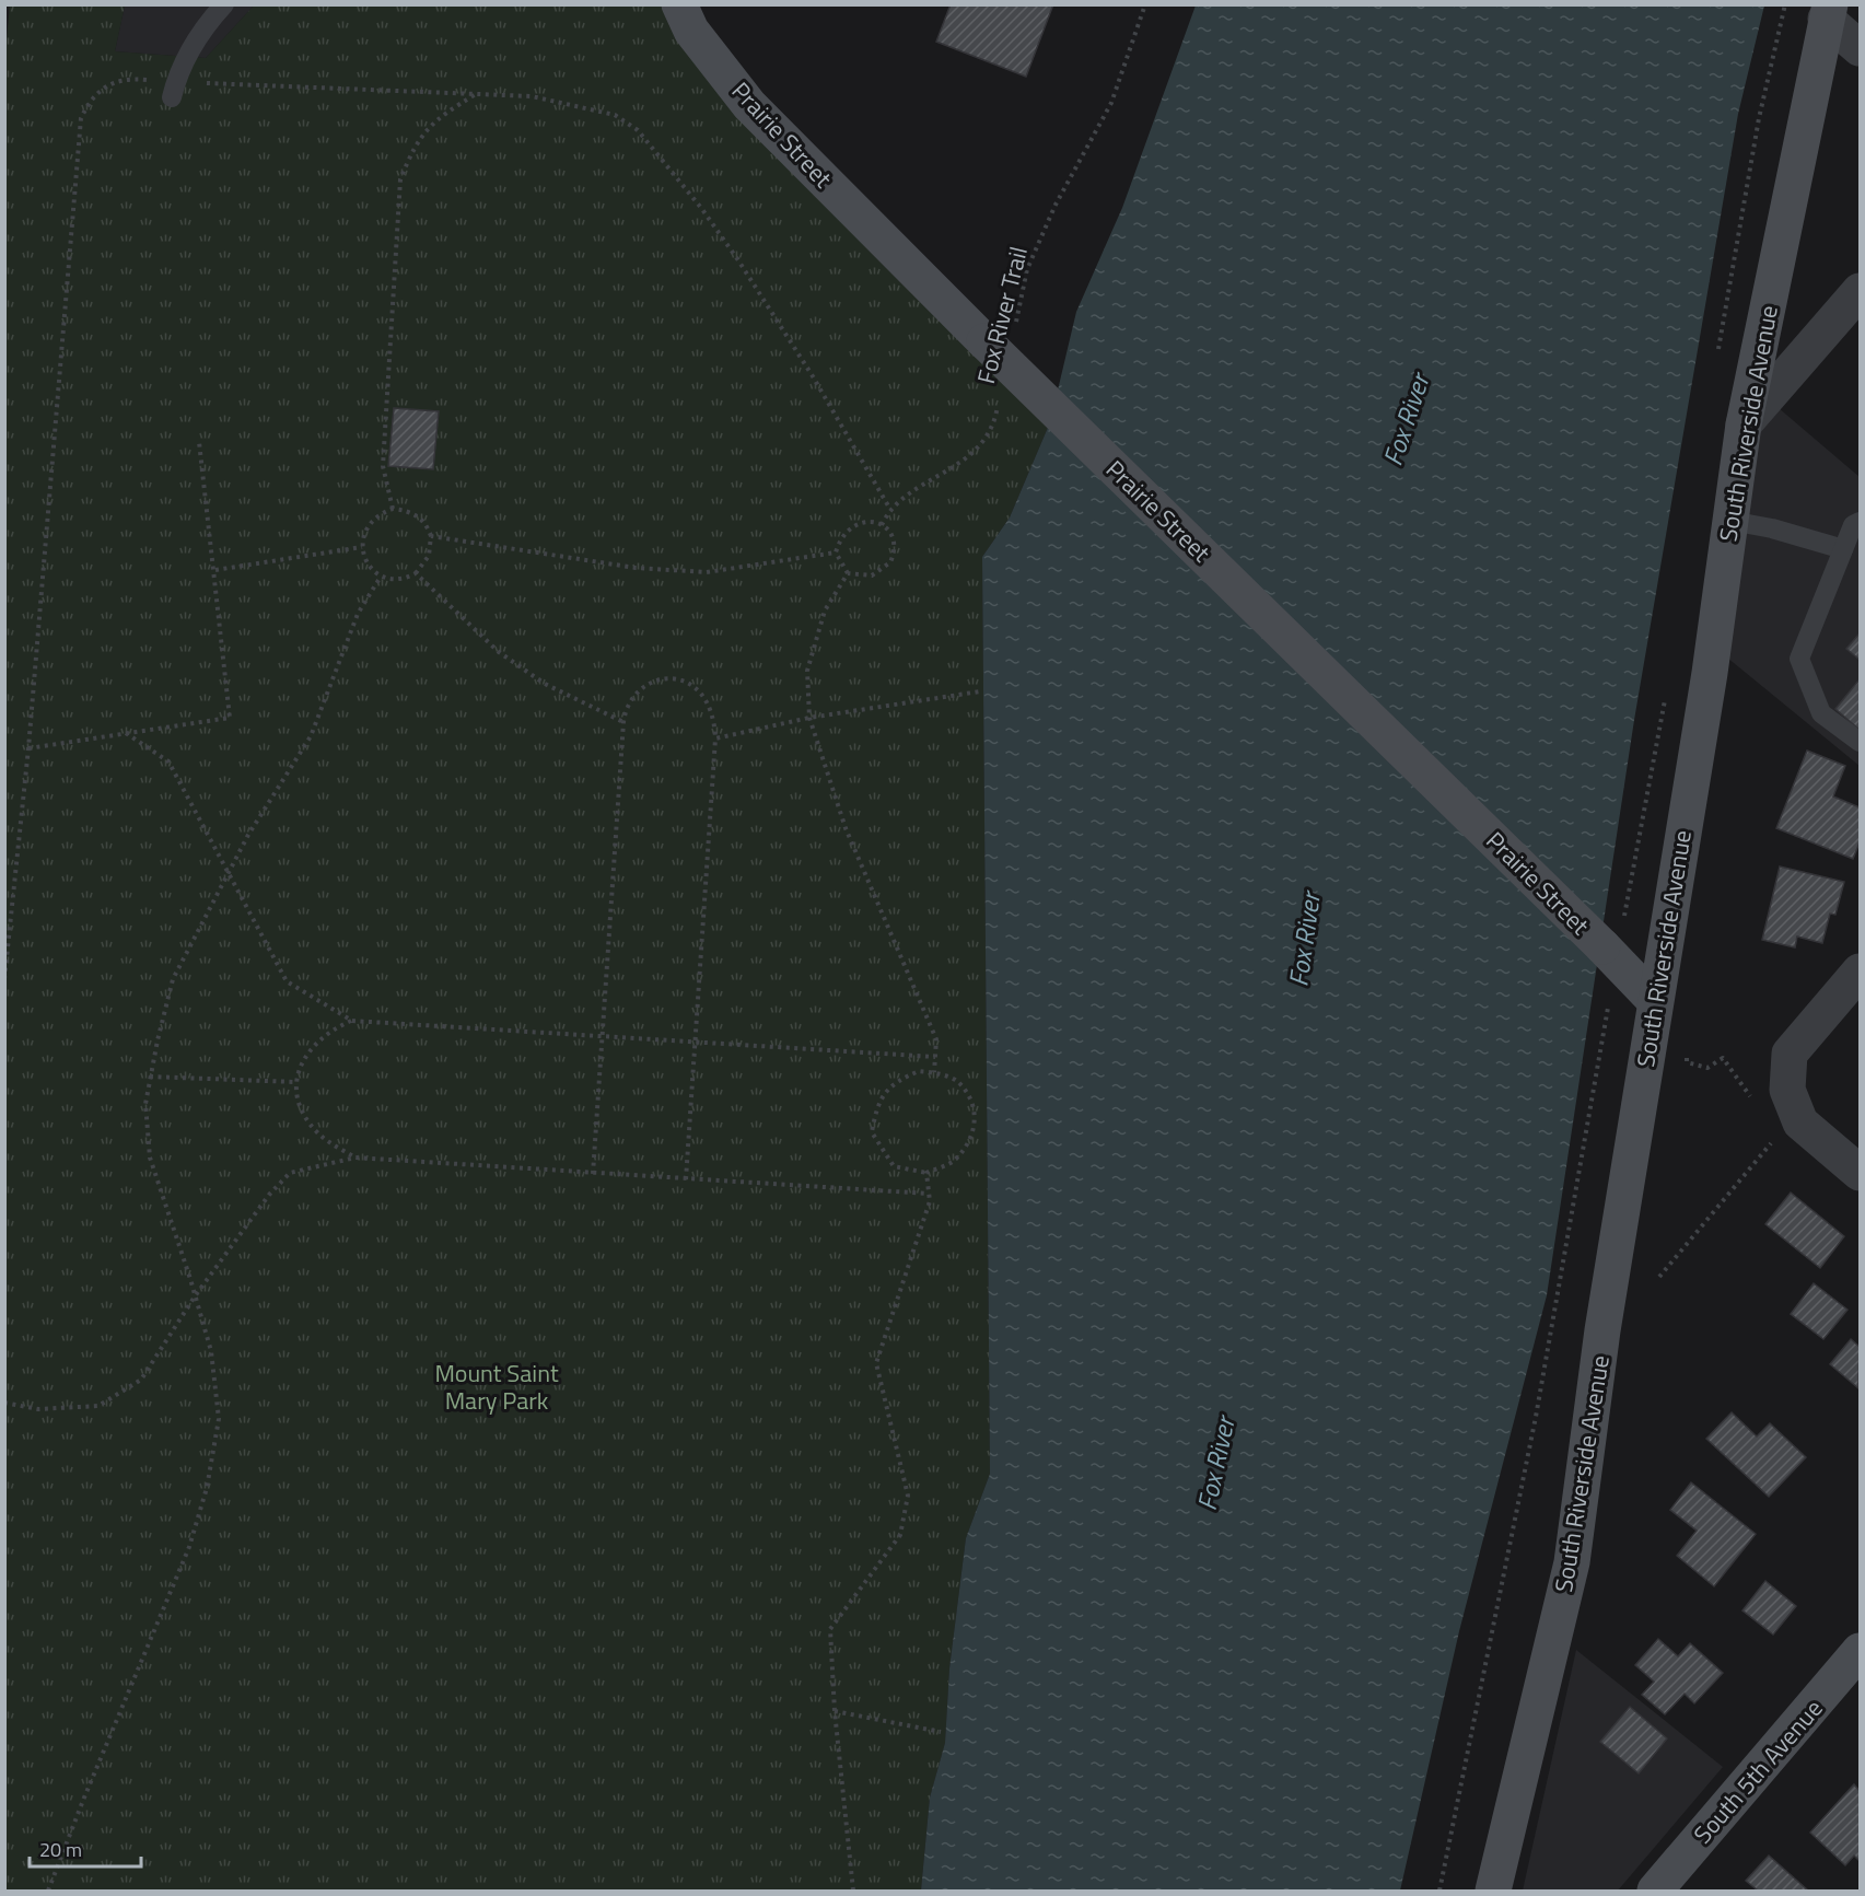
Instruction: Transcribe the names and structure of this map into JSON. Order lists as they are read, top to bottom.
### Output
{
  "streets": {
    "street": ["Prairie Street", "South Riverside Avenue", "South 5th Avenue"],
    "path": ["Fox River Trail"]
  },
  "crossings": [
    ["Prairie Street", "Fox River Trail"],
    ["Prairie Street", "South Riverside Avenue"]
  ],
  "water": ["Fox River"],
  "parks": ["Mount Saint Mary Park"],
  "scale_bar": "20 m"
}
